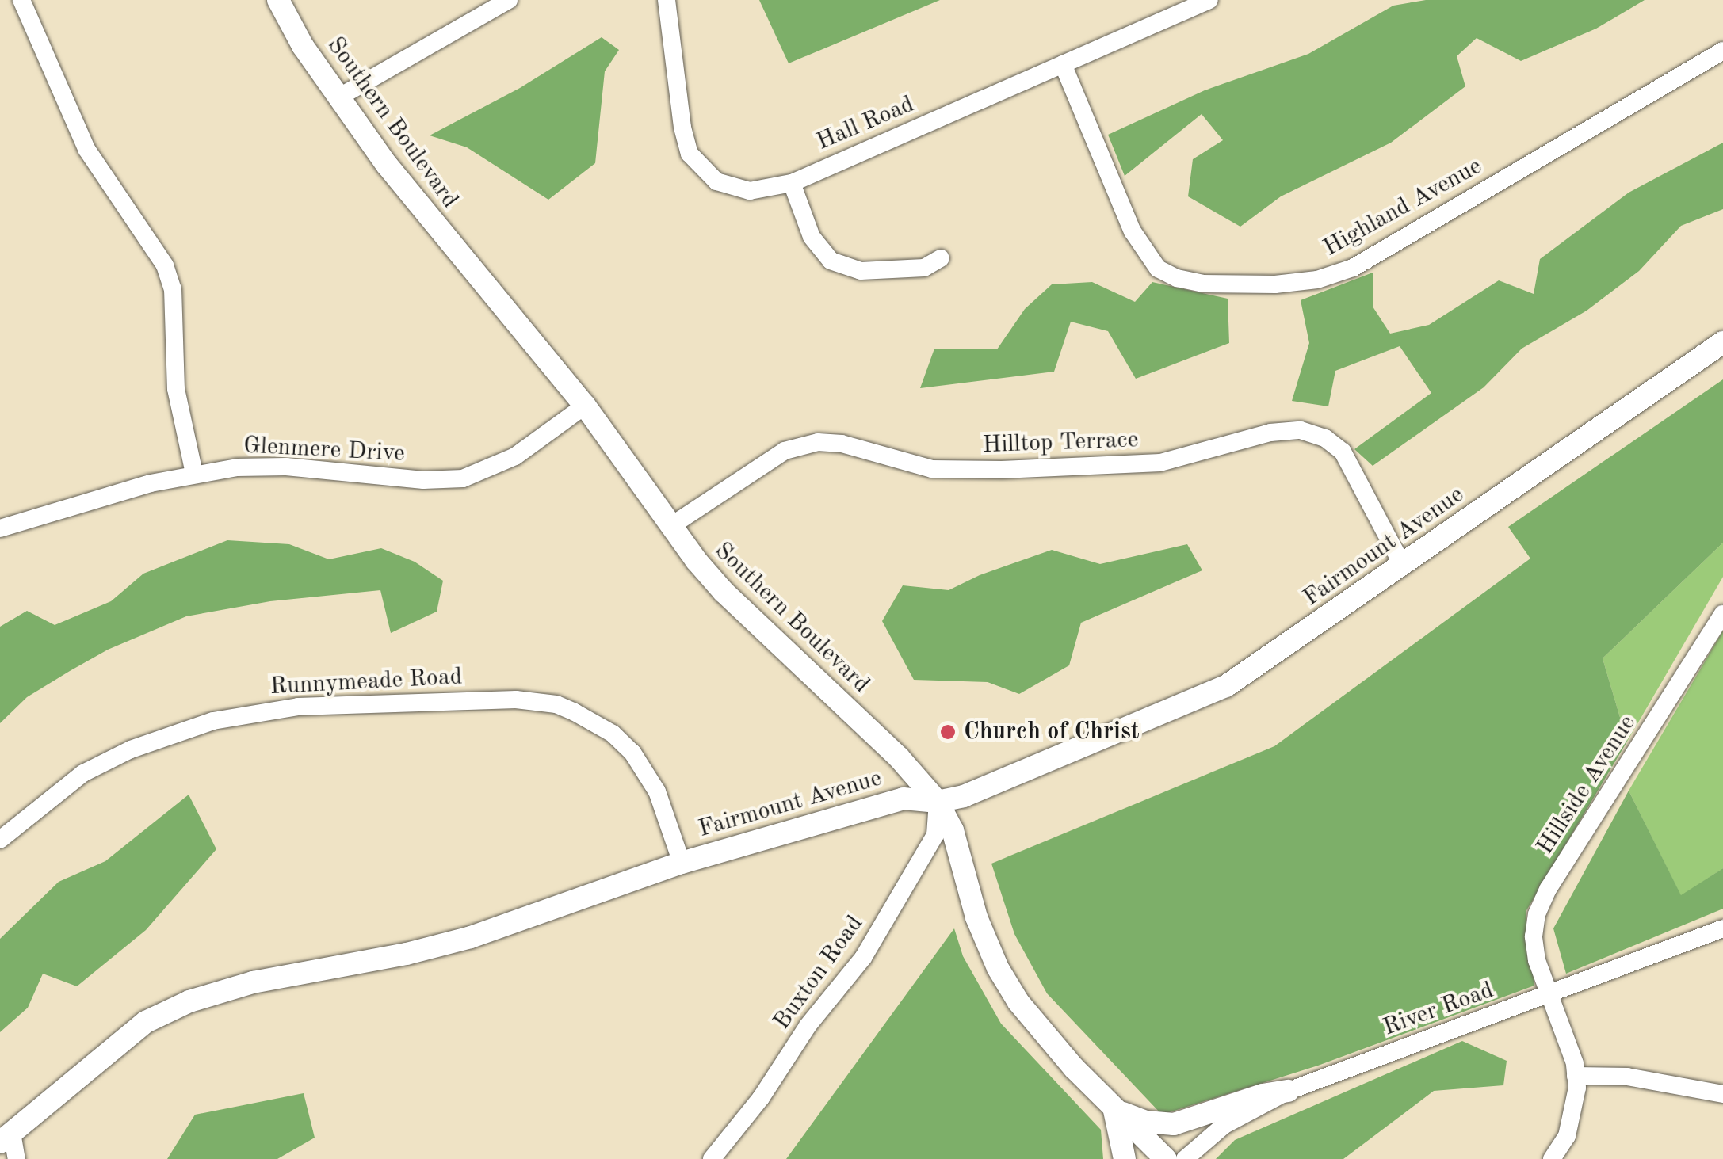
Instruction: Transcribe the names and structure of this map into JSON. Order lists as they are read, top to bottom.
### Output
{
  "streets": {
    "main road": ["Southern Boulevard", "Fairmount Avenue"],
    "street": [
      "Hall Road",
      "Highland Avenue",
      "Hilltop Terrace",
      "Glenmere Drive",
      "Runnymeade Road",
      "Hillside Avenue",
      "Buxton Road",
      "River Road"
    ]
  },
  "crossings": [
    ["Southern Boulevard", "Hilltop Terrace"],
    ["Southern Boulevard", "Glenmere Drive"],
    ["Southern Boulevard", "Fairmount Avenue"],
    ["Southern Boulevard", "Buxton Road"],
    ["Hall Road", "Highland Avenue"],
    ["Hilltop Terrace", "Fairmount Avenue"],
    ["Fairmount Avenue", "Runnymeade Road"],
    ["Fairmount Avenue", "Buxton Road"],
    ["Hillside Avenue", "River Road"]
  ],
  "places": ["Church of Christ"]
}
